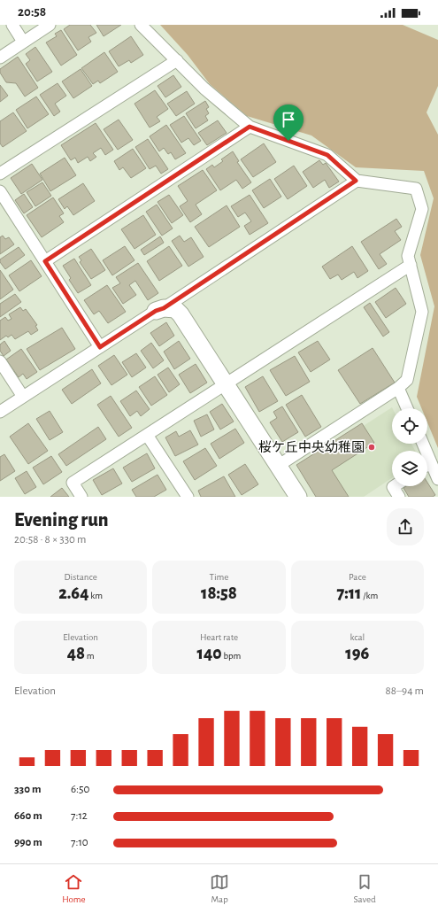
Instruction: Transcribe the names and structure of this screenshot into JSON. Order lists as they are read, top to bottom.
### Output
{
  "places": ["桜ケ丘中央幼稚園"],
  "page": {
    "status": "20:58",
    "heading": ["Evening run", "20:58 · 8 × 330 m"],
    "stats": [
      ["Distance", "2.64 km"],
      ["Time", "18:58"],
      ["Pace", "7:11 /km"],
      ["Elevation", "48 m"],
      ["Heart rate", "140 bpm"],
      ["kcal", "196"]
    ],
    "chart": ["Elevation", "88–94 m"],
    "list": [
      {
        "name": "330 m",
        "note": "6:50"
      },
      {
        "name": "660 m",
        "note": "7:12"
      },
      {
        "name": "990 m",
        "note": "7:10"
      }
    ],
    "tabs": ["Home", "Map", "Saved"]
  }
}
